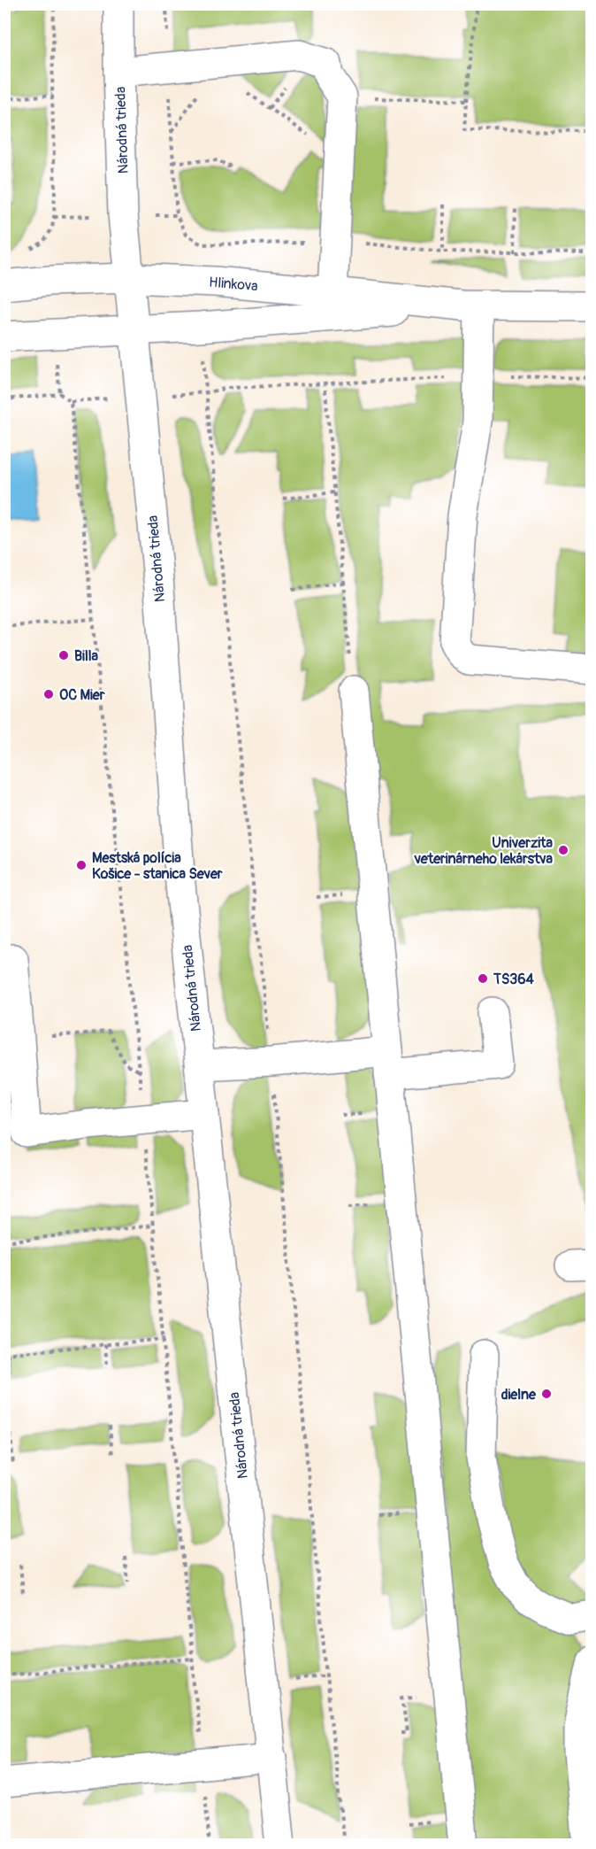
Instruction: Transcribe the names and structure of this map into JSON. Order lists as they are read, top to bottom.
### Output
{
  "streets": {
    "street": ["Národná trieda", "Hlinkova"]
  },
  "crossings": [
    ["Národná trieda", "Hlinkova"]
  ],
  "places": [
    "Billa",
    "OC Mier",
    "Univerzita veterinárneho lekárstva",
    "Mestská polícia Košice - stanica Sever",
    "TS364",
    "dielne"
  ]
}
